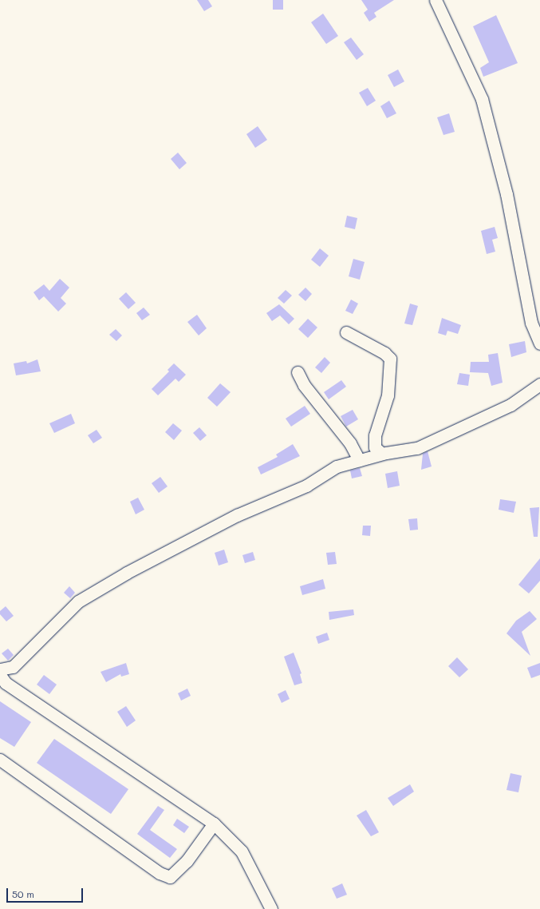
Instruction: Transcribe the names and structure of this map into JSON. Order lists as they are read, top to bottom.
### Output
{
  "scale_bar": "50 m"
}
